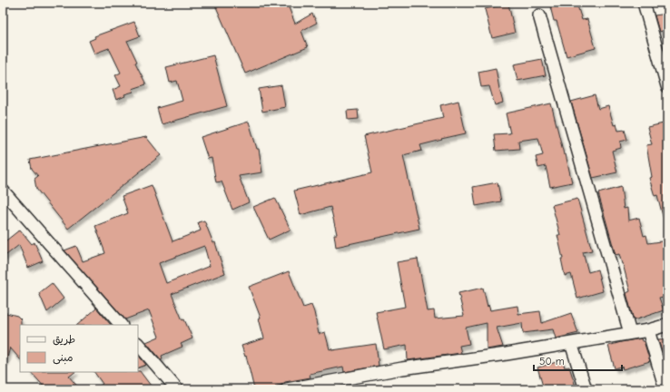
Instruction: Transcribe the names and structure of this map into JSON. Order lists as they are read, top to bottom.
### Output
{
  "legend": ["طريق", "مبنى"],
  "scale_bar": "50 m"
}
